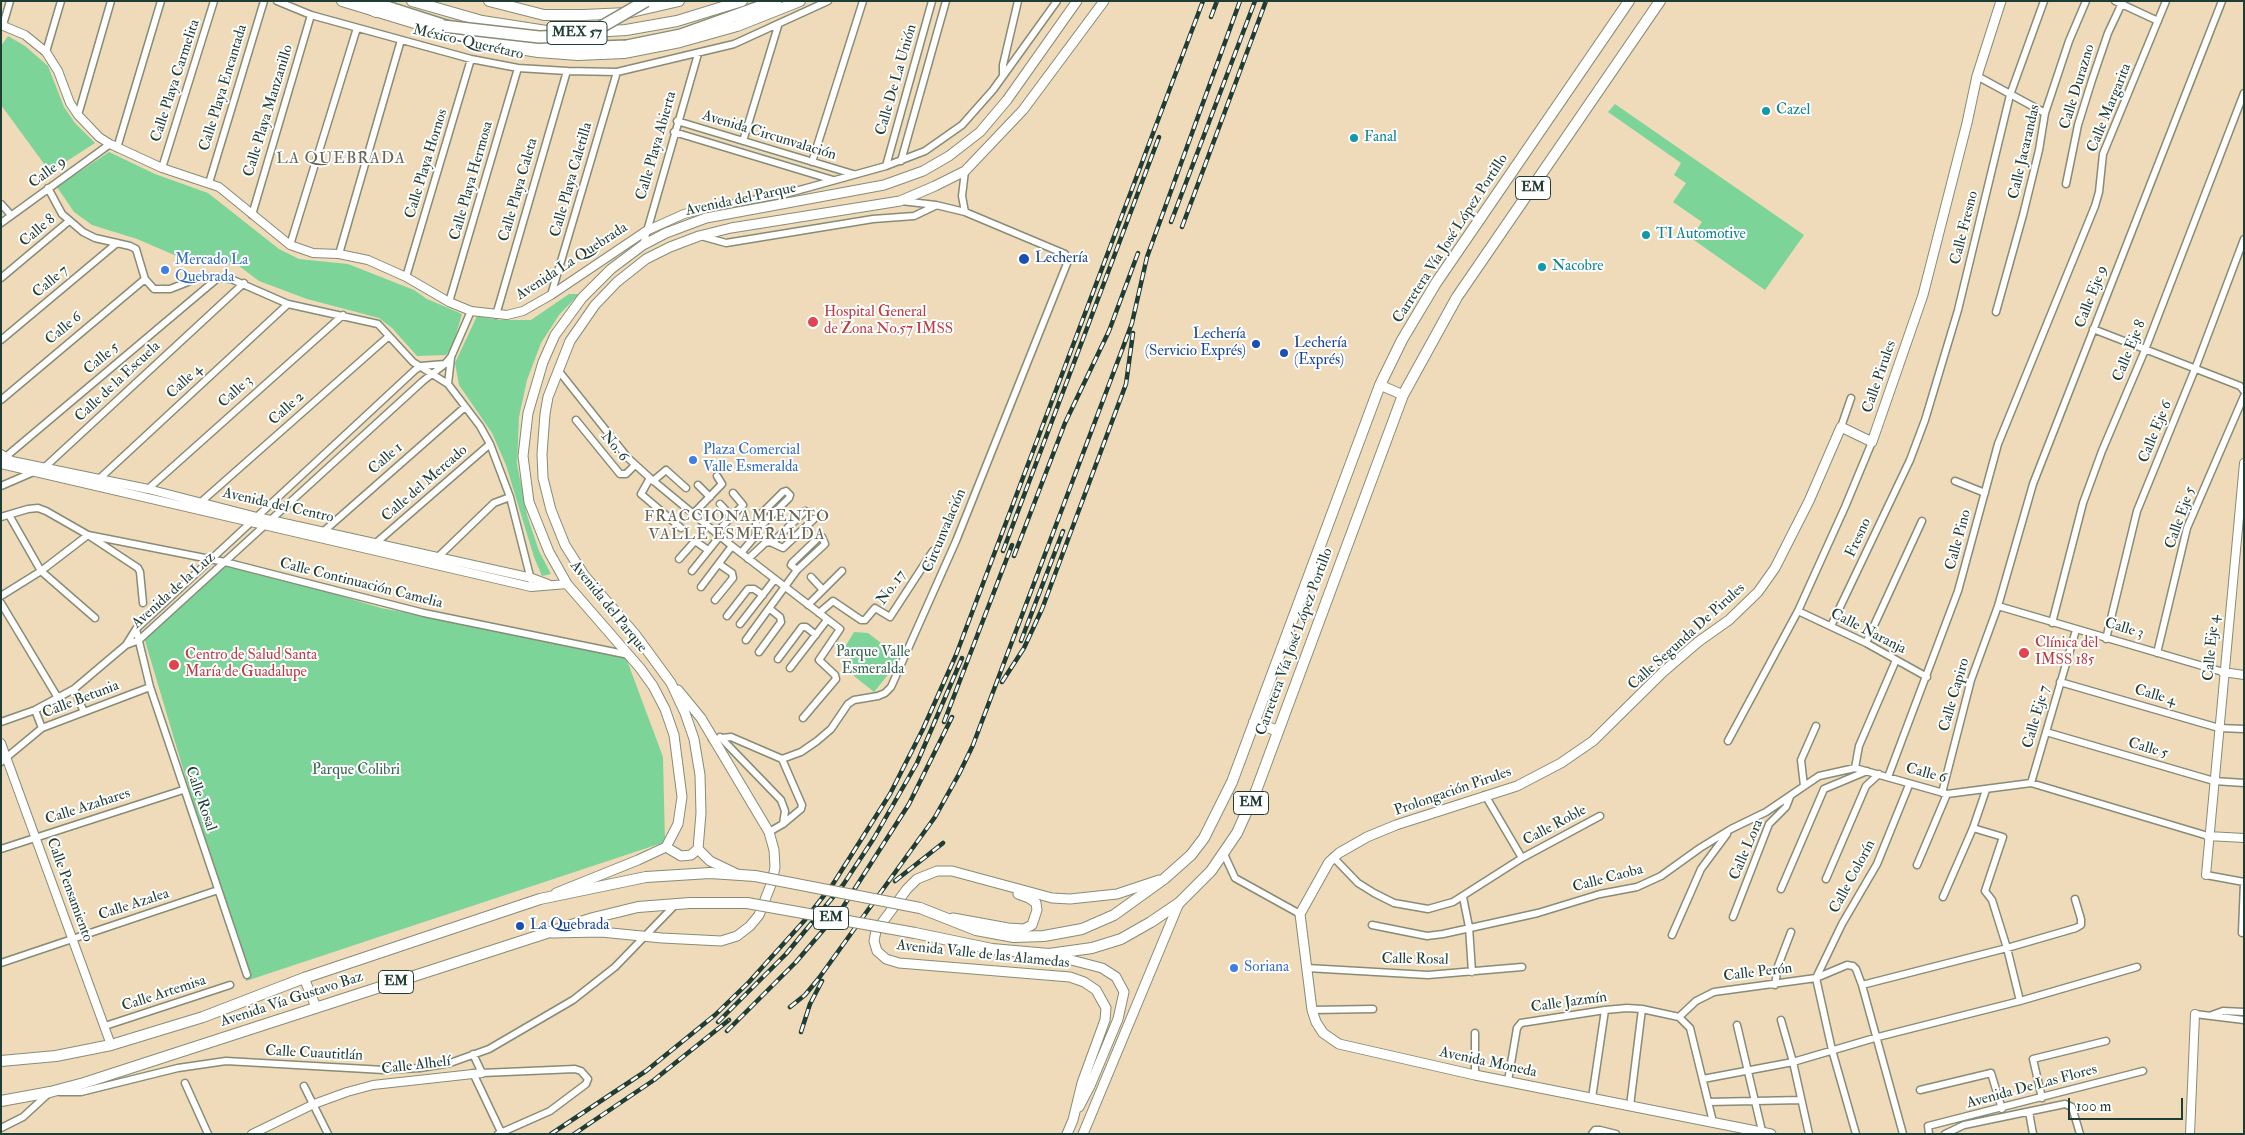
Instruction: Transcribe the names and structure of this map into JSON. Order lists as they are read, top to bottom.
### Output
{
  "streets": {
    "main road": [
      "MEX 57",
      "EM",
      "Avenida del Parque",
      "Carretera Vía José López Portillo",
      "Calle Pirules",
      "Calle Segunda De Pirules",
      "Prolongación Pirules",
      "Avenida Valle de las Alamedas",
      "Avenida Vía Gustavo Baz",
      "Avenida Moneda"
    ],
    "street": [
      "México-Querétaro",
      "Calle De La Unión",
      "Calle Playa Carmelita",
      "Calle Durazno",
      "Calle Playa Encantada",
      "Calle Margarita",
      "Calle Playa Manzanillo",
      "Avenida Circunvalación",
      "Calle Playa Abierta",
      "Calle Jacarandas",
      "Calle Playa Hornos",
      "Calle 9",
      "Calle Playa Caletilla",
      "Calle Playa Hermosa",
      "Calle Playa Caleta",
      "Calle Fresno",
      "Calle 8",
      "Avenida La Quebrada",
      "Calle 7",
      "Calle Eje 9",
      "Calle 6",
      "Calle Eje 8",
      "Calle 5",
      "Calle de la Escuela",
      "Calle 4",
      "Calle 3",
      "Calle 2",
      "Calle Eje 6",
      "No. 6",
      "Calle 1",
      "Calle del Mercado",
      "Avenida del Centro",
      "Calle Eje 5",
      "Circunvalación",
      "Fresno",
      "Calle Pino",
      "Calle Continuación Camelia",
      "No. 17",
      "Avenida de la Luz",
      "Calle Naranja",
      "Calle Eje 4",
      "Calle Capiro",
      "Calle Betunia",
      "Calle Eje 7",
      "Calle Rosal",
      "Calle Azahares",
      "Calle Roble",
      "Calle Lora",
      "Calle Colorín",
      "Calle Caoba",
      "Calle Pensamiento",
      "Calle Azalea",
      "Calle Perón",
      "Calle Artemisa",
      "Calle Jazmín",
      "Calle Cuautitlán",
      "Calle Alhelí",
      "Avenida De Las Flores"
    ]
  },
  "crossings": [
    ["México-Querétaro", "Calle Playa Manzanillo"],
    ["México-Querétaro", "Calle Playa Abierta"],
    ["México-Querétaro", "Calle Playa Hornos"],
    ["México-Querétaro", "Calle Playa Caletilla"],
    ["México-Querétaro", "Calle Playa Hermosa"],
    ["México-Querétaro", "Calle Playa Caleta"],
    ["Calle De La Unión", "Avenida La Quebrada"],
    ["Calle Playa Carmelita", "Avenida La Quebrada"],
    ["Calle Playa Encantada", "Avenida La Quebrada"],
    ["Calle Margarita", "Calle Pino"],
    ["Calle Playa Manzanillo", "Avenida La Quebrada"],
    ["Avenida Circunvalación", "Calle Playa Abierta"],
    ["Avenida Circunvalación", "Avenida La Quebrada"],
    ["Calle Playa Abierta", "Avenida del Parque"],
    ["Calle Playa Abierta", "Avenida La Quebrada"],
    ["Calle Playa Hornos", "Avenida La Quebrada"],
    ["Calle 9", "Avenida La Quebrada"],
    ["Calle Playa Caletilla", "Avenida La Quebrada"],
    ["Calle Playa Hermosa", "Avenida La Quebrada"],
    ["EM", "Calle Pensamiento"],
    ["EM", "Avenida Vía Gustavo Baz"],
    ["EM", "Calle Cuautitlán"],
    ["Calle Playa Caleta", "Avenida La Quebrada"],
    ["Avenida del Parque", "Avenida del Centro"],
    ["Avenida del Parque", "Calle Continuación Camelia"],
    ["Calle Fresno", "Fresno"],
    ["Carretera Vía José López Portillo", "Avenida Valle de las Alamedas"],
    ["Carretera Vía José López Portillo", "Avenida Vía Gustavo Baz"],
    ["Avenida La Quebrada", "Avenida de la Luz"],
    ["Calle Eje 9", "Calle 3"],
    ["Calle Eje 9", "Calle Capiro"],
    ["Calle 6", "Calle Pino"],
    ["Calle 6", "Calle Eje 4"],
    ["Calle 6", "Calle Capiro"],
    ["Calle 6", "Calle Eje 7"],
    ["Calle 6", "Calle Lora"],
    ["Calle 6", "Calle Colorín"],
    ["Calle 6", "Calle Caoba"],
    ["Calle Eje 8", "Calle 3"],
    ["Calle 5", "Avenida del Centro"],
    ["Calle 5", "Calle Eje 4"],
    ["Calle 5", "Calle Eje 7"],
    ["Calle Pirules", "Calle Naranja"],
    ["Calle de la Escuela", "Avenida del Centro"],
    ["Calle 4", "Avenida del Centro"],
    ["Calle 4", "Calle Eje 4"],
    ["Calle 4", "Calle Eje 7"],
    ["Calle 3", "Calle Eje 6"],
    ["Calle 3", "Avenida del Centro"],
    ["Calle 3", "Calle Eje 5"],
    ["Calle 3", "Calle Eje 4"],
    ["Calle 3", "Calle Capiro"],
    ["Calle 3", "Calle Eje 7"],
    ["Calle 2", "Avenida del Centro"],
    ["Calle 1", "Avenida del Centro"],
    ["Calle del Mercado", "Avenida del Centro"],
    ["Avenida del Centro", "Avenida de la Luz"],
    ["Fresno", "Calle Naranja"],
    ["Calle Pino", "Calle Naranja"],
    ["Calle Continuación Camelia", "Avenida de la Luz"],
    ["Avenida de la Luz", "Calle Rosal"],
    ["Calle Segunda De Pirules", "Prolongación Pirules"],
    ["Calle Betunia", "Calle Rosal"],
    ["Calle Betunia", "Calle Pensamiento"],
    ["Prolongación Pirules", "Calle Roble"],
    ["Prolongación Pirules", "Avenida Moneda"],
    ["Calle Rosal", "Calle Azahares"],
    ["Calle Rosal", "Calle Azalea"],
    ["Calle Rosal", "Avenida Moneda"],
    ["Calle Azahares", "Calle Pensamiento"],
    ["Calle Colorín", "Calle Perón"],
    ["Calle Pensamiento", "Calle Azalea"],
    ["Calle Pensamiento", "Calle Artemisa"],
    ["Calle Pensamiento", "Avenida Vía Gustavo Baz"],
    ["Calle Perón", "Calle Jazmín"],
    ["Avenida Vía Gustavo Baz", "Calle Cuautitlán"],
    ["Calle Jazmín", "Avenida Moneda"]
  ],
  "districts": ["LA QUEBRADA", "FRACCIONAMIENTO VALLE ESMERALDA"],
  "parks": ["Parque Valle Esmeralda", "Parque Colibri"],
  "places": [
    "Cazel",
    "Fanal",
    "TI Automotive",
    "Lechería",
    "Nacobre",
    "Mercado La Quebrada",
    "Hospital General de Zona No.57 IMSS",
    "Lechería (Servicio Exprés)",
    "Lechería (Exprés)",
    "Plaza Comercial Valle Esmeralda",
    "Clínica del IMSS 185",
    "Centro de Salud Santa María de Guadalupe",
    "La Quebrada",
    "Soriana"
  ],
  "scale_bar": "100 m"
}
